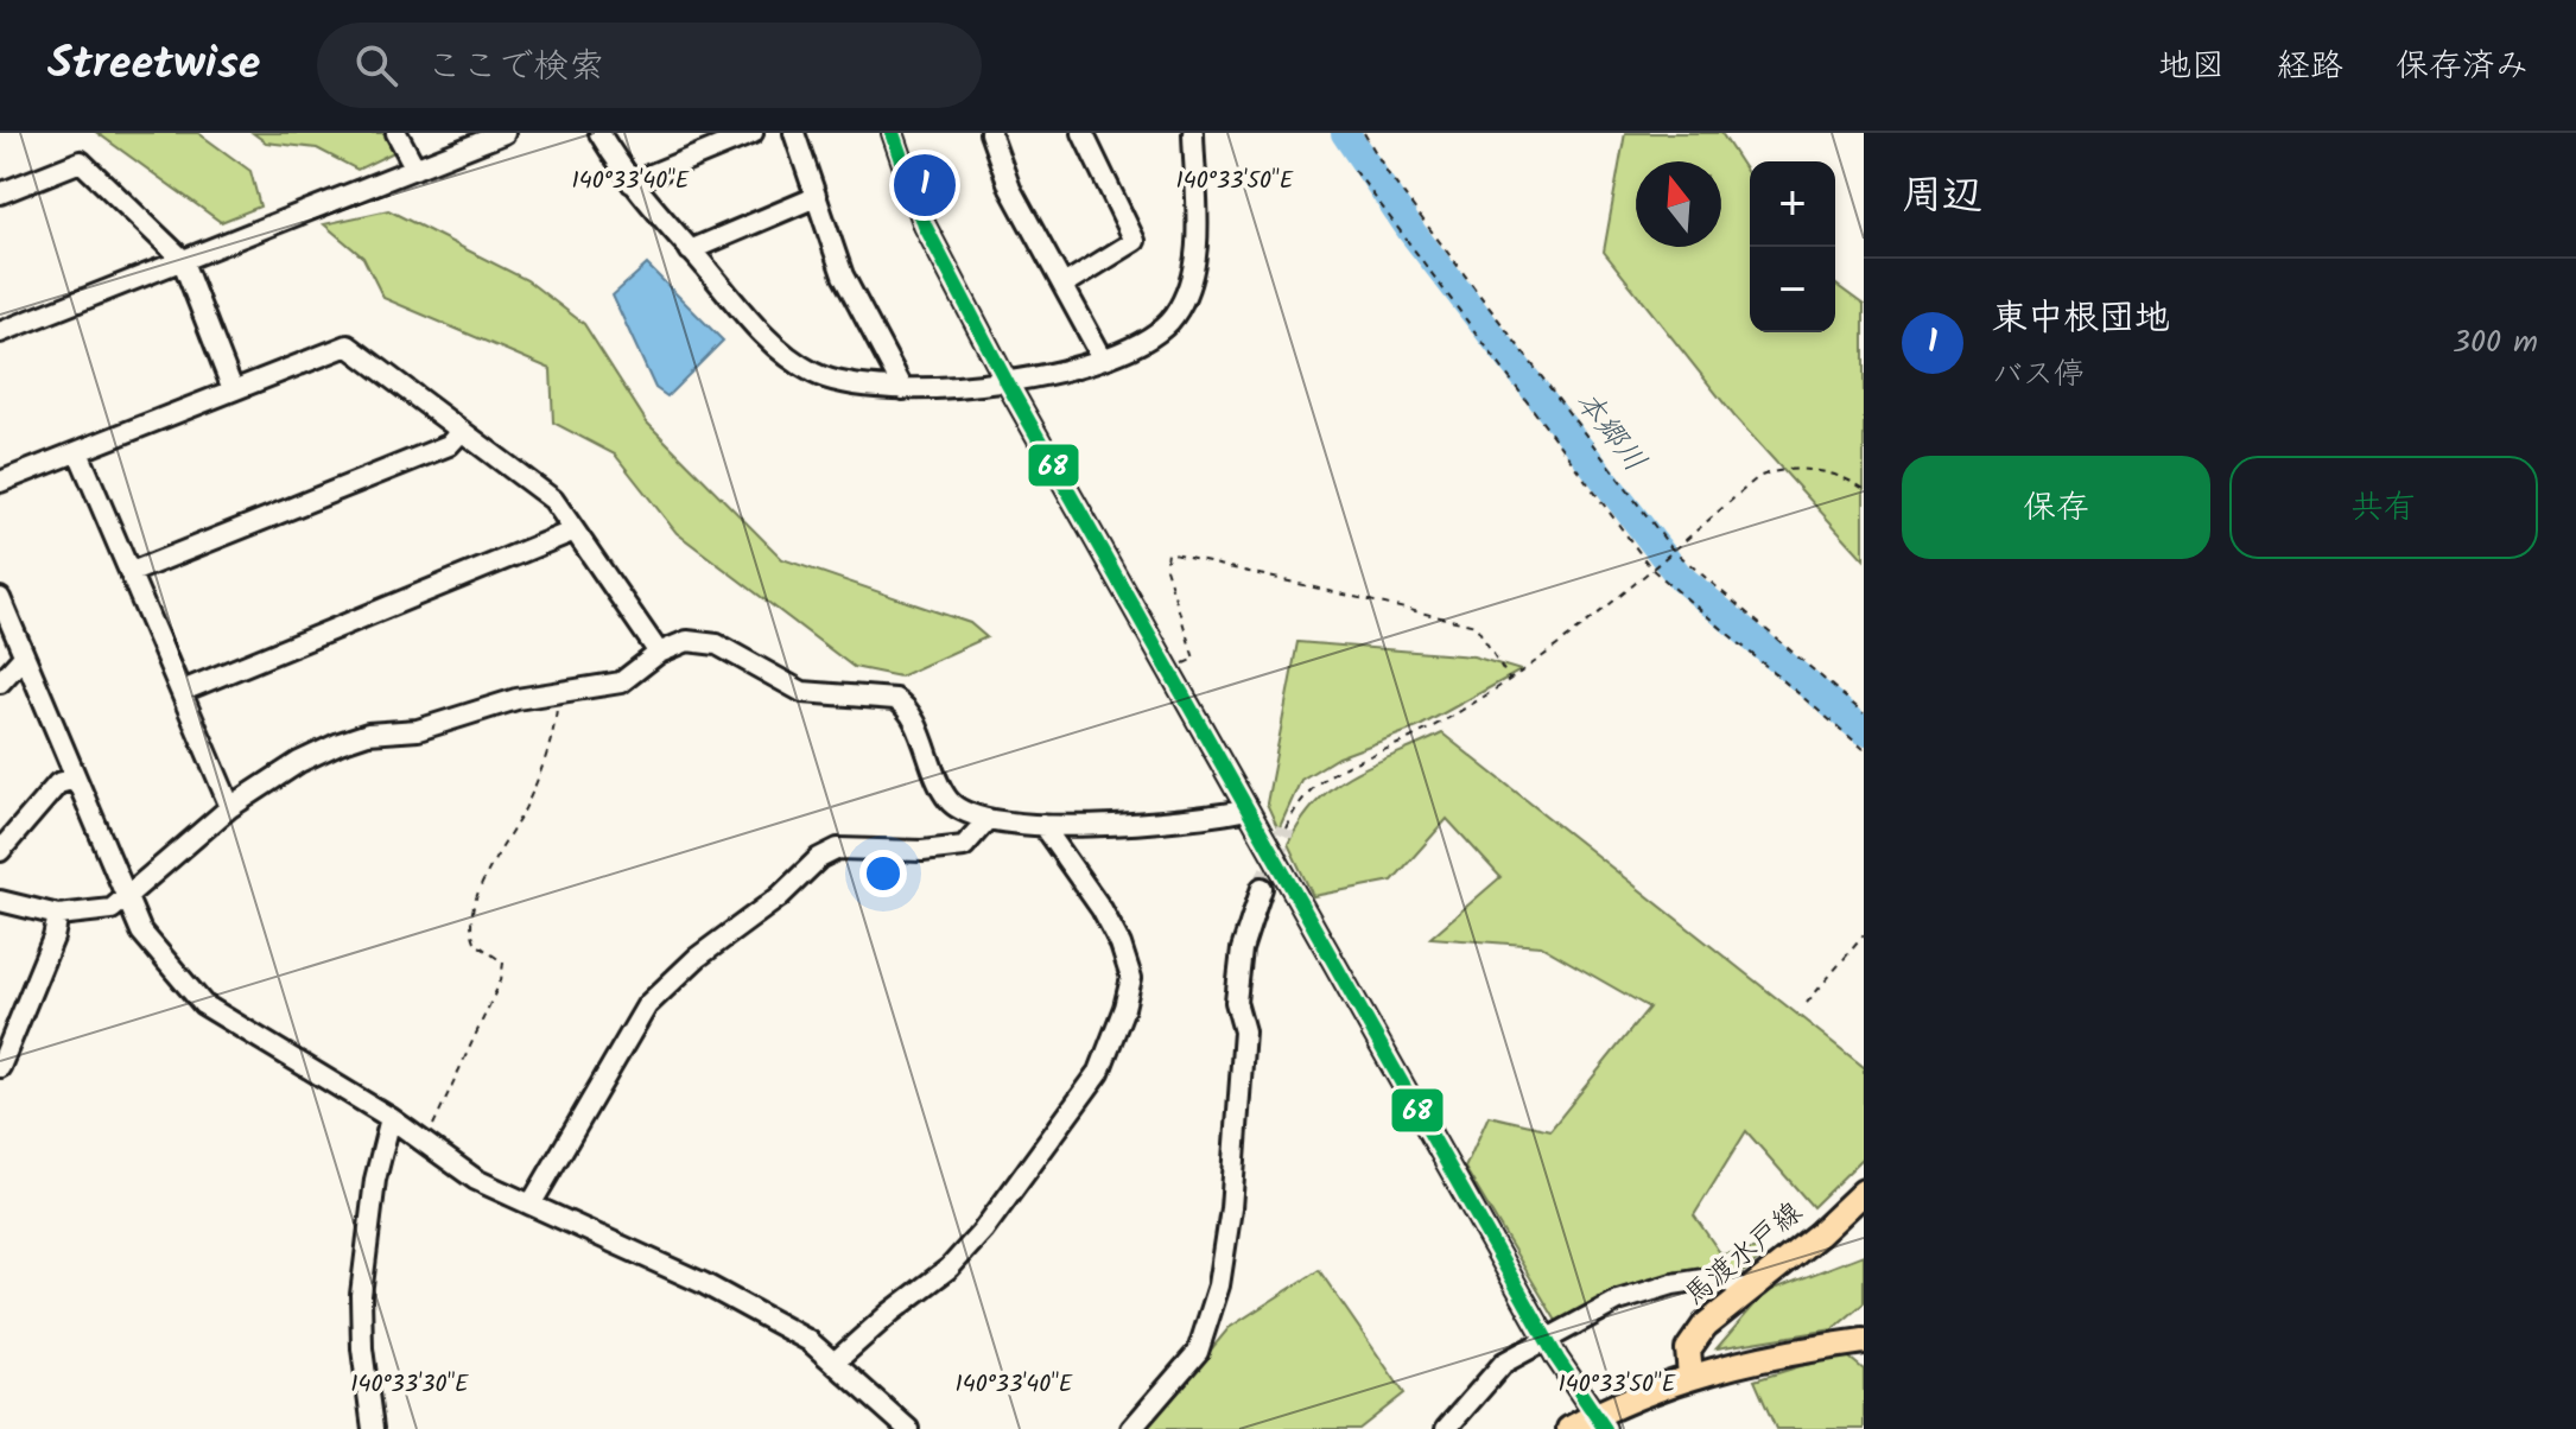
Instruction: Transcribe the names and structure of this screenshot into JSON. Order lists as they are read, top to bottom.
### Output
{
  "streets": {
    "main road": ["馬渡水戸線"]
  },
  "water": ["本郷川"],
  "lines": ["transit line 68"],
  "north": "top",
  "page": {
    "header": "Streetwise",
    "search": "ここで検索",
    "nav": ["地図", "経路", "保存済み"],
    "heading": "周辺",
    "pins": "1",
    "map_buttons": ["+", "−"],
    "list": [
      {
        "mark": "1",
        "name": "東中根団地",
        "note": "バス停",
        "value": "300 m"
      }
    ],
    "buttons": ["保存", "共有"]
  },
  "coordinates": ["140°33'40\"E", "140°33'50\"E", "140°33'30\"E"]
}
